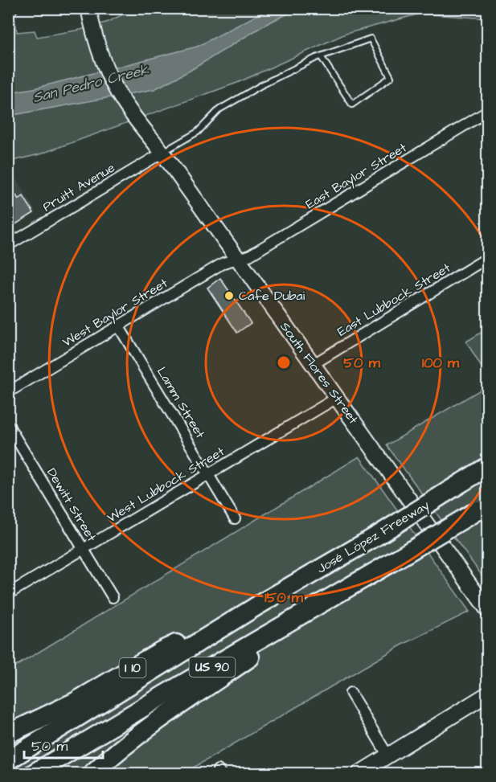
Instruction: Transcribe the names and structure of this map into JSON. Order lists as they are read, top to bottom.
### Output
{
  "streets": {
    "highway": ["José López Freeway", "US 90", "I 10"],
    "main road": ["South Flores Street"],
    "street": [
      "East Baylor Street",
      "Pruitt Avenue",
      "East Lubbock Street",
      "West Baylor Street",
      "Lamm Street",
      "West Lubbock Street",
      "Dewitt Street"
    ]
  },
  "crossings": [
    ["East Baylor Street", "West Baylor Street"],
    ["East Baylor Street", "South Flores Street"],
    ["Pruitt Avenue", "South Flores Street"],
    ["East Lubbock Street", "South Flores Street"],
    ["West Baylor Street", "South Flores Street"],
    ["West Baylor Street", "Lamm Street"],
    ["South Flores Street", "West Lubbock Street"],
    ["Lamm Street", "West Lubbock Street"],
    ["West Lubbock Street", "Dewitt Street"],
    ["José López Freeway", "US 90"],
    ["José López Freeway", "I 10"],
    ["US 90", "I 10"]
  ],
  "water": ["San Pedro Creek"],
  "places": ["Cafe Dubai"],
  "scale_bar": "50 m",
  "rings": ["50 m", "100 m", "150 m"]
}
